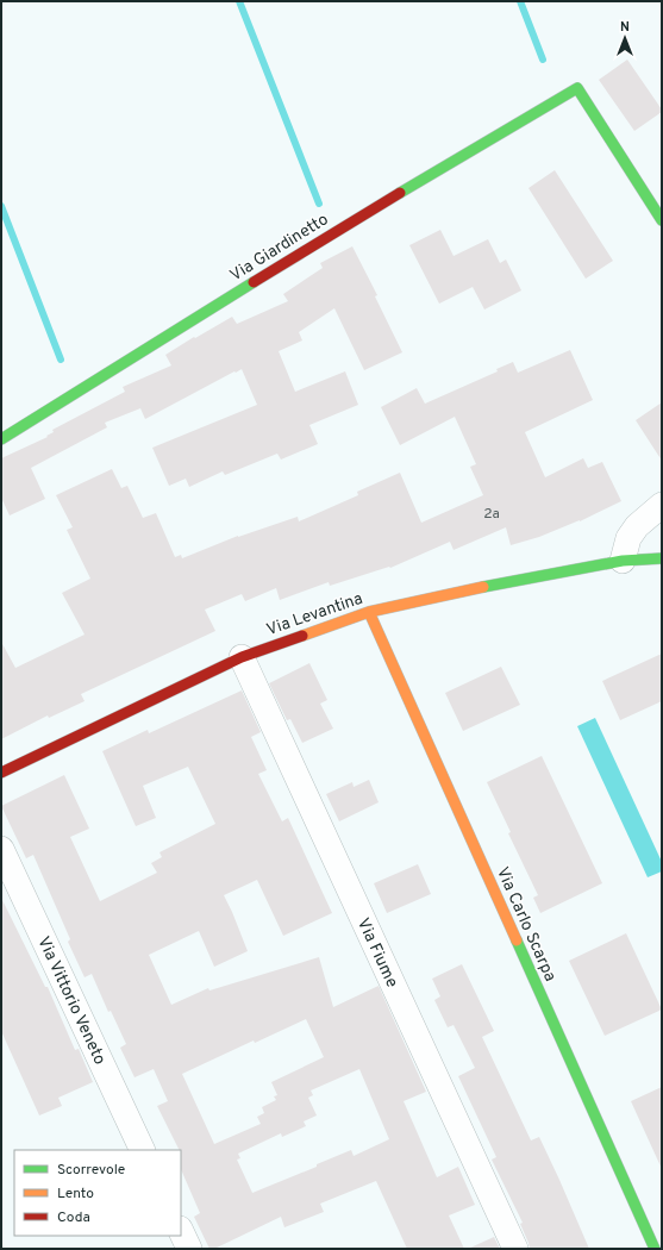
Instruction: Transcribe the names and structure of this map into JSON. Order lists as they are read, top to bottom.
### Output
{
  "streets": {
    "street": [
      "Via Giardinetto",
      "Via Levantina",
      "Via Carlo Scarpa",
      "Via Fiume",
      "Via Vittorio Veneto"
    ]
  },
  "crossings": [
    ["Via Levantina", "Via Carlo Scarpa"],
    ["Via Levantina", "Via Fiume"]
  ],
  "house_numbers": ["2a"],
  "legend": ["Scorrevole", "Lento", "Coda"],
  "north": "top"
}
